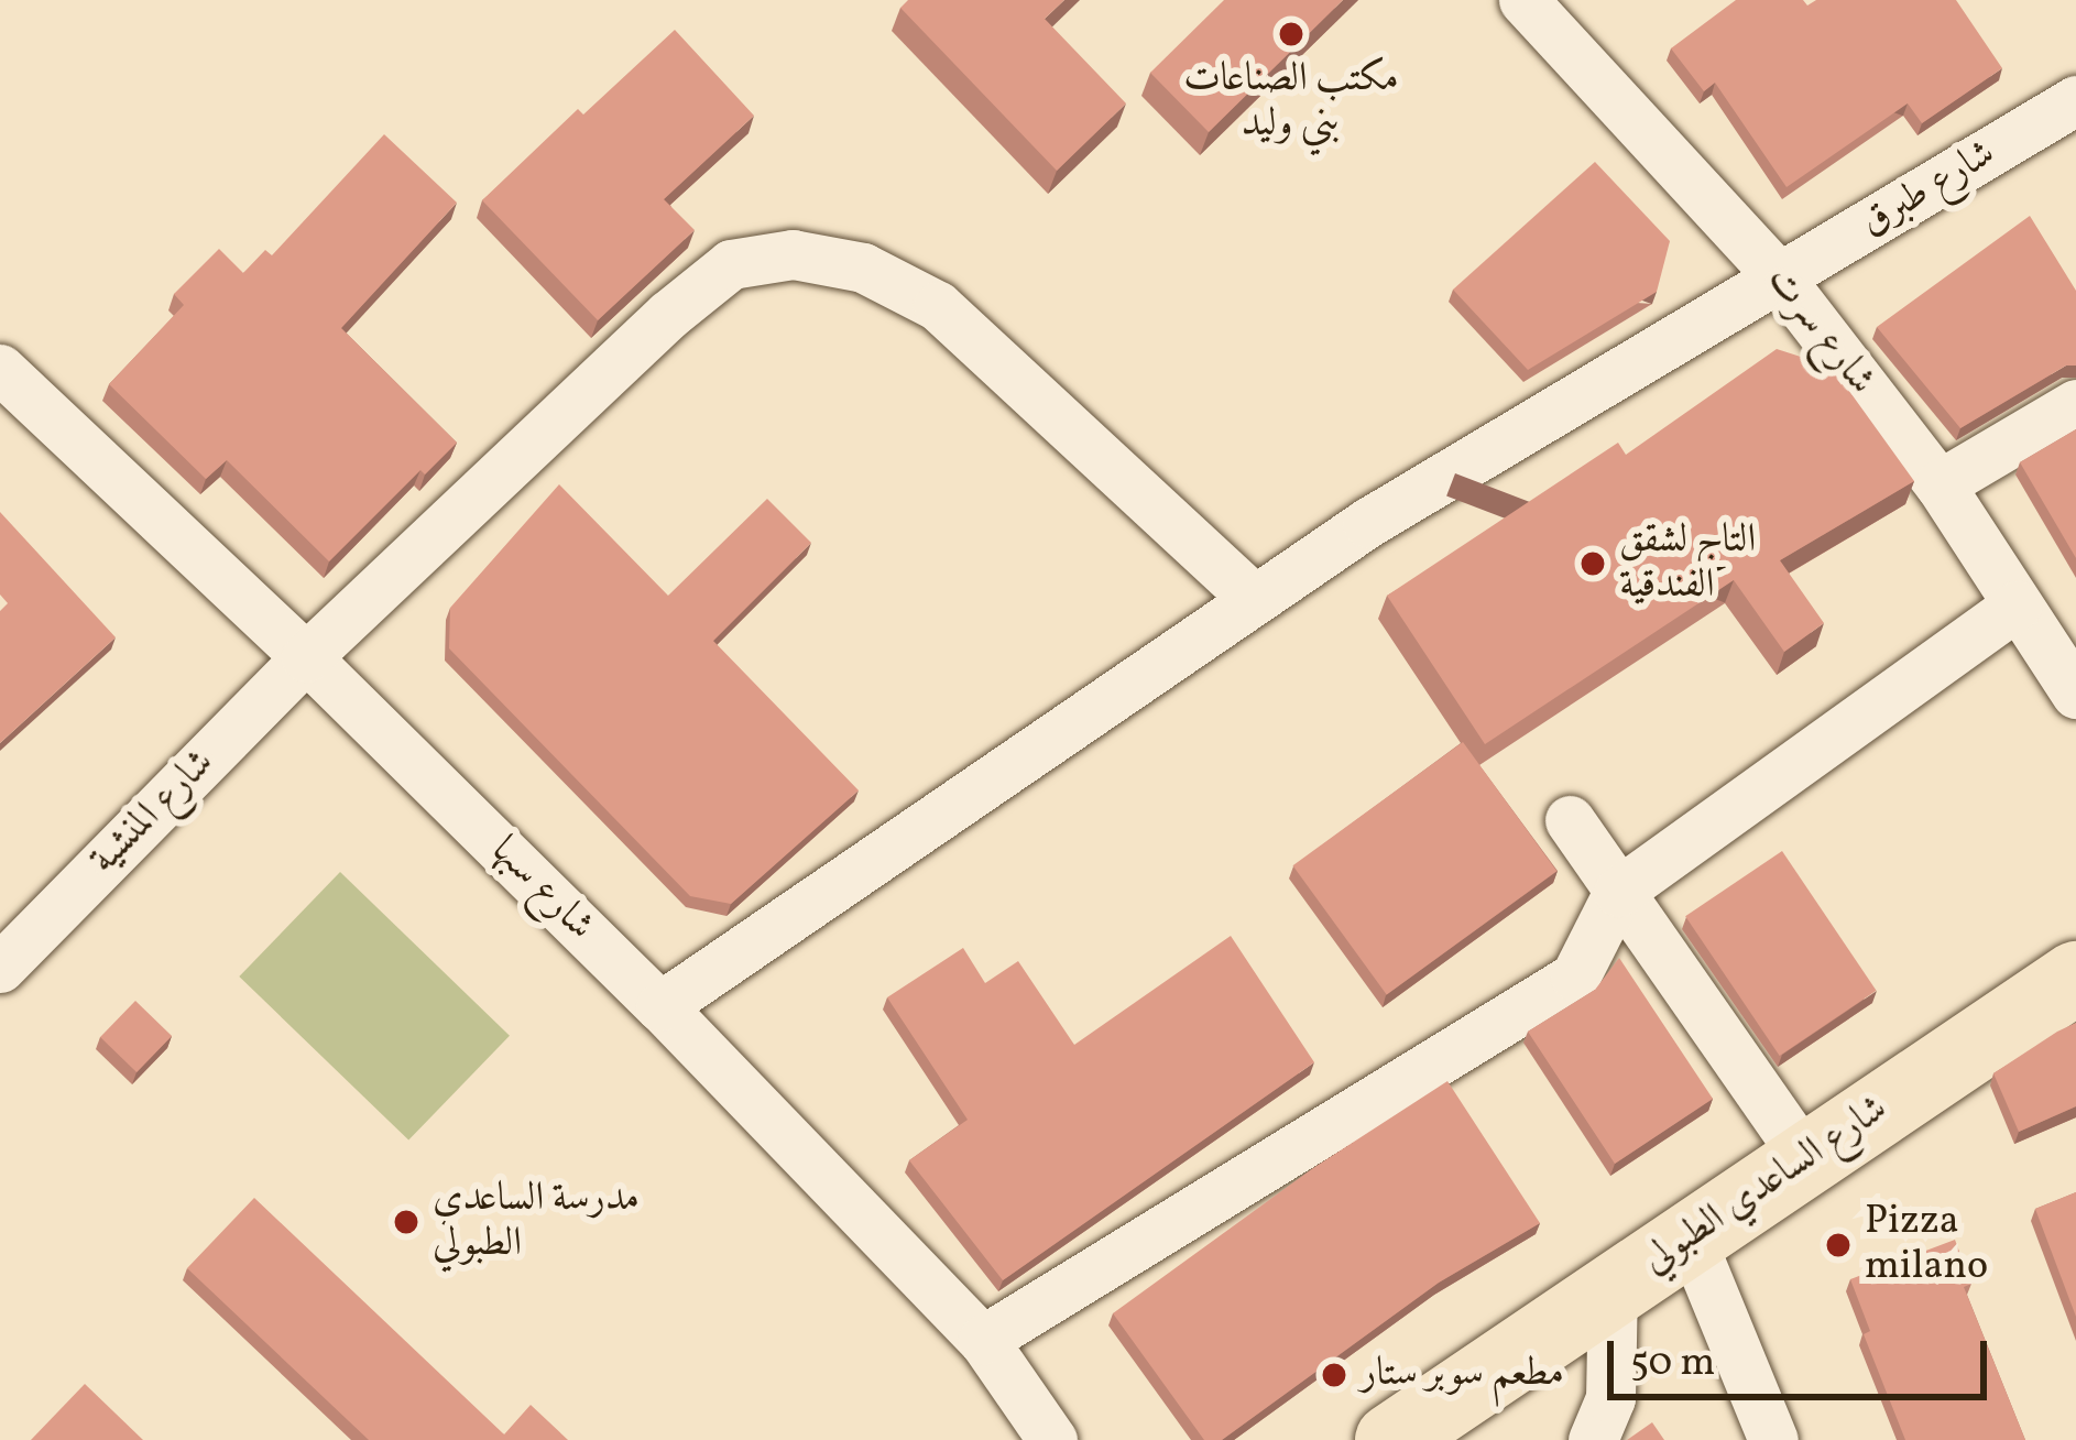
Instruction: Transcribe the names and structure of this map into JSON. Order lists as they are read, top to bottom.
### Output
{
  "streets": {
    "highway": ["شارع الساعدي الطبولي"],
    "street": [
      "شارع طبرق",
      "شارع سرت",
      "شارع المنشية",
      "شارع سبها"
    ]
  },
  "crossings": [
    ["شارع طبرق", "شارع سرت"],
    ["شارع طبرق", "شارع المنشية"],
    ["شارع طبرق", "شارع سبها"],
    ["شارع المنشية", "شارع سبها"]
  ],
  "places": [
    "مكتب الصناعات بني وليد",
    "التاج لشقق الفندقية",
    "مدرسة الساعدي الطبولي",
    "Pizza milano",
    "مطعم سوبر ستار"
  ],
  "scale_bar": "50 m"
}
